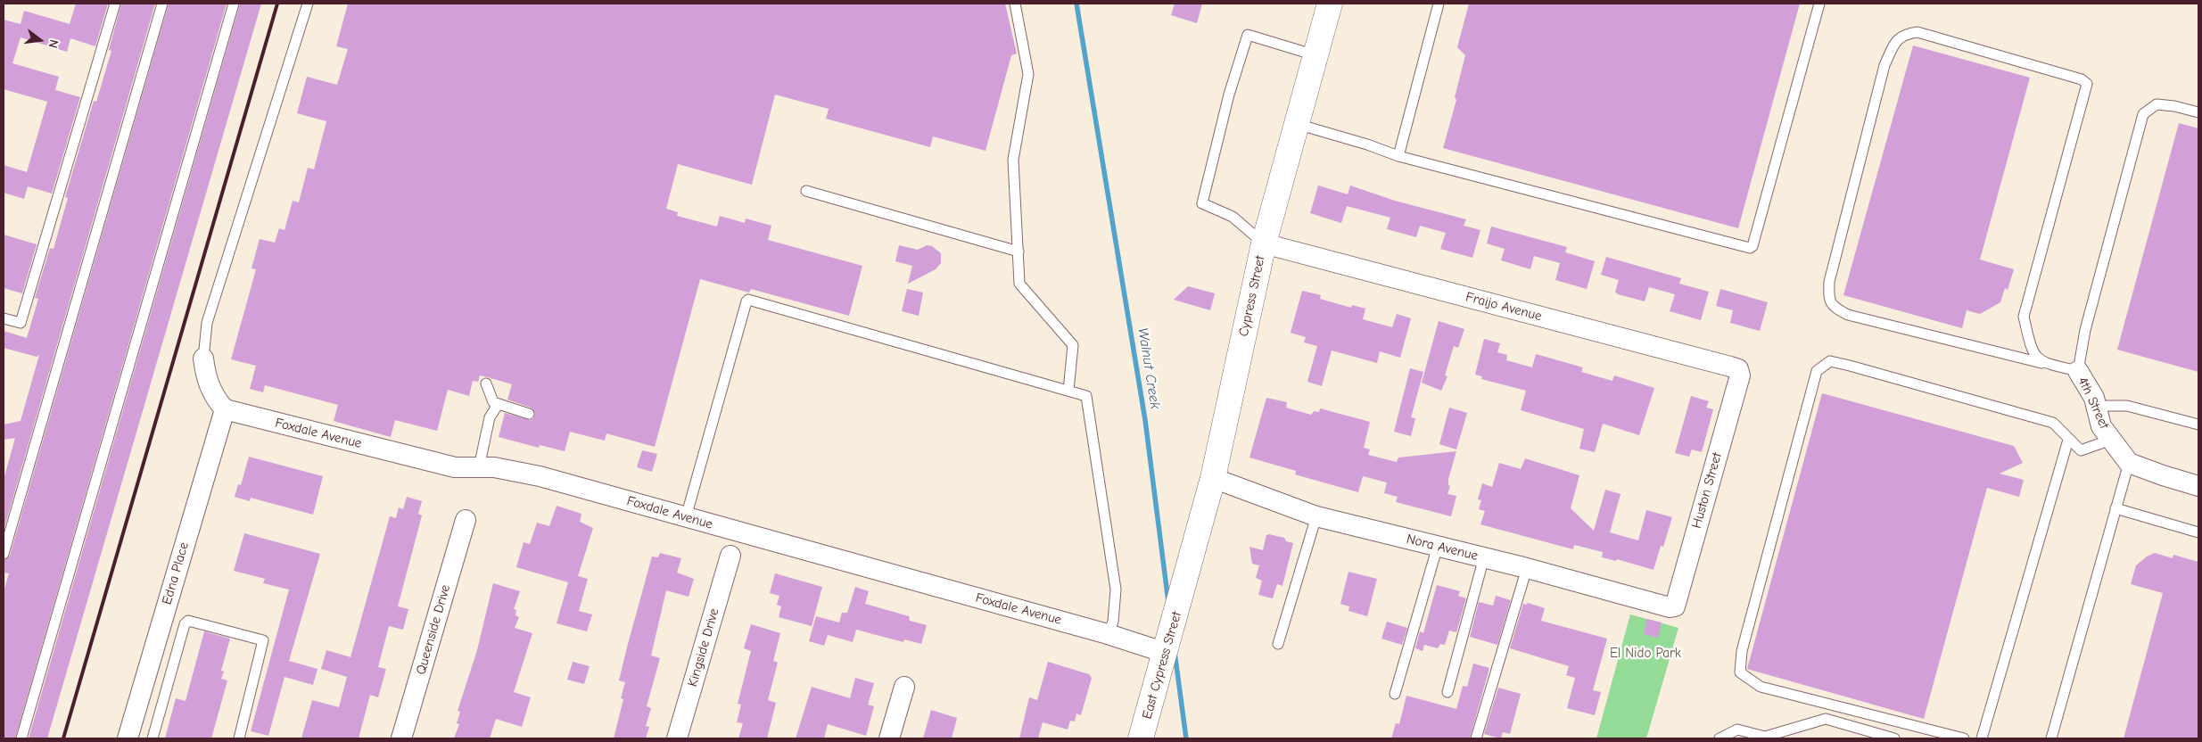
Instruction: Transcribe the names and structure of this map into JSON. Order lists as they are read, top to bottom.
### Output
{
  "streets": {
    "street": [
      "Cypress Street",
      "Fraijo Avenue",
      "4th Street",
      "Foxdale Avenue",
      "Huston Street",
      "Nora Avenue",
      "Edna Place",
      "Queenside Drive",
      "Kingside Drive",
      "East Cypress Street"
    ]
  },
  "crossings": [
    ["Cypress Street", "Fraijo Avenue"],
    ["Cypress Street", "Nora Avenue"],
    ["Cypress Street", "East Cypress Street"],
    ["Fraijo Avenue", "Huston Street"],
    ["Foxdale Avenue", "Edna Place"],
    ["Foxdale Avenue", "East Cypress Street"],
    ["Huston Street", "Nora Avenue"]
  ],
  "water": ["Walnut Creek"],
  "parks": ["El Nido Park"],
  "north": "right"
}
